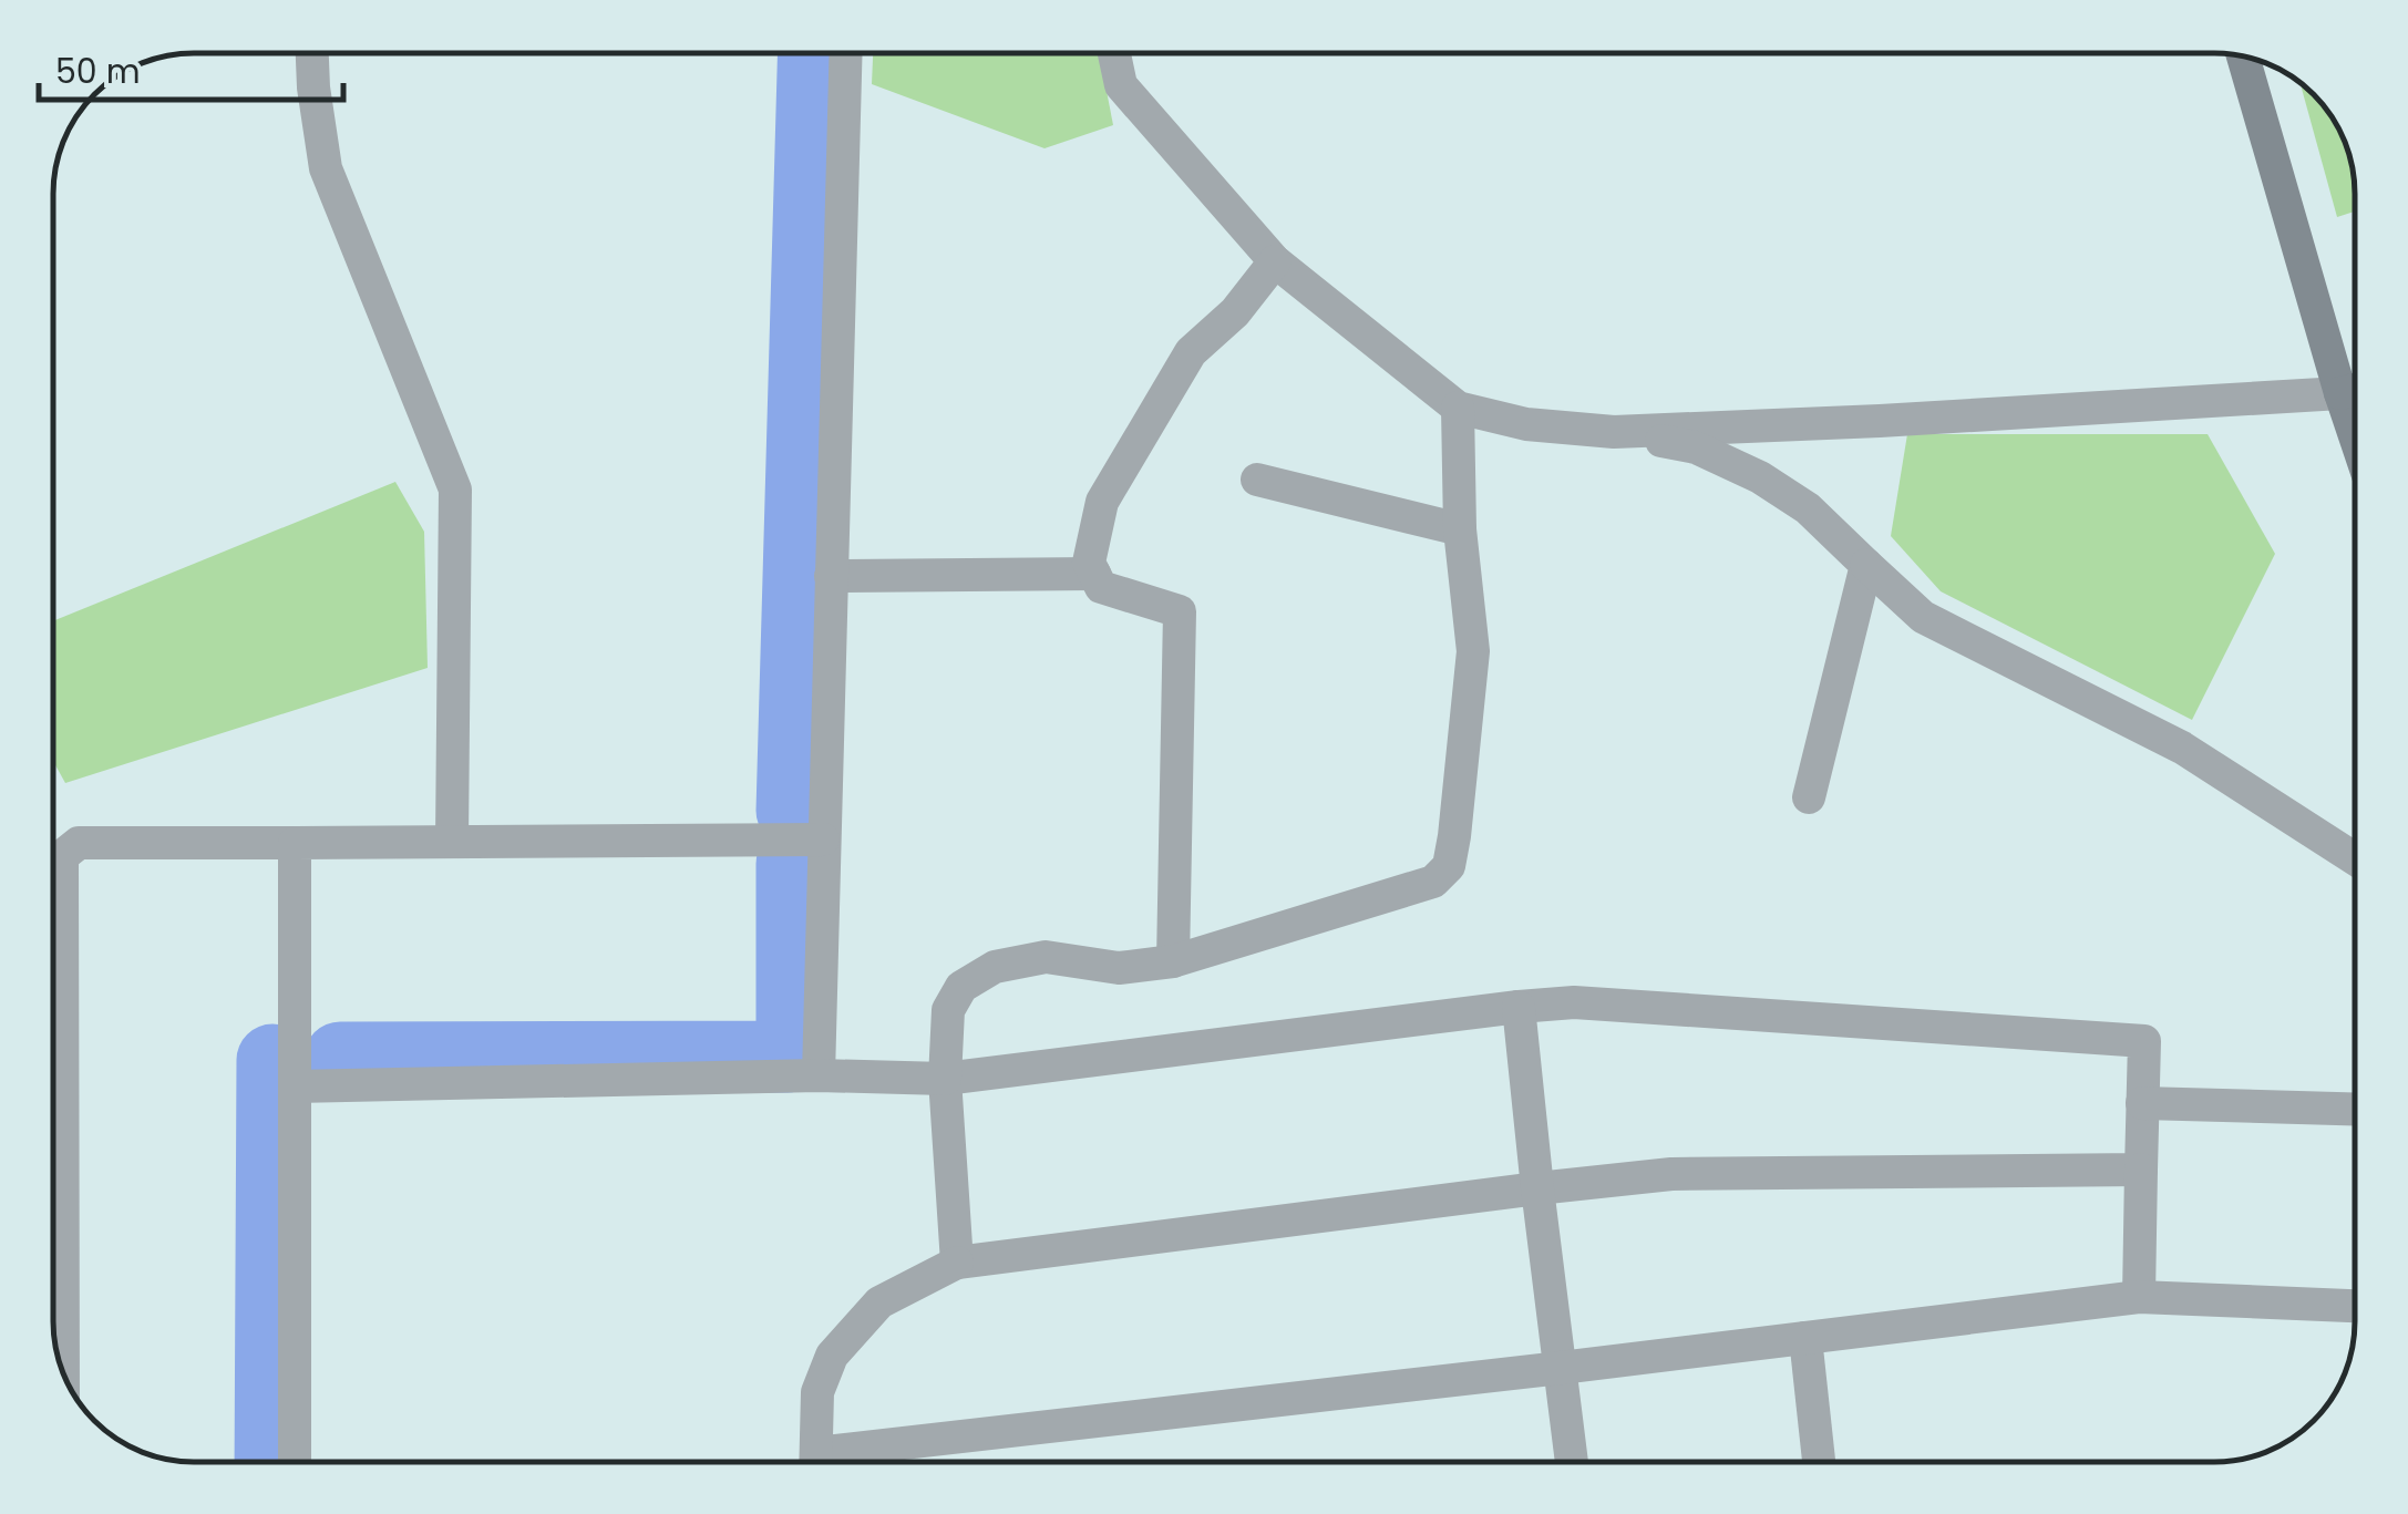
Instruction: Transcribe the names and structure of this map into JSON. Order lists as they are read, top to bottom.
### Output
{
  "scale_bar": "50 m"
}
